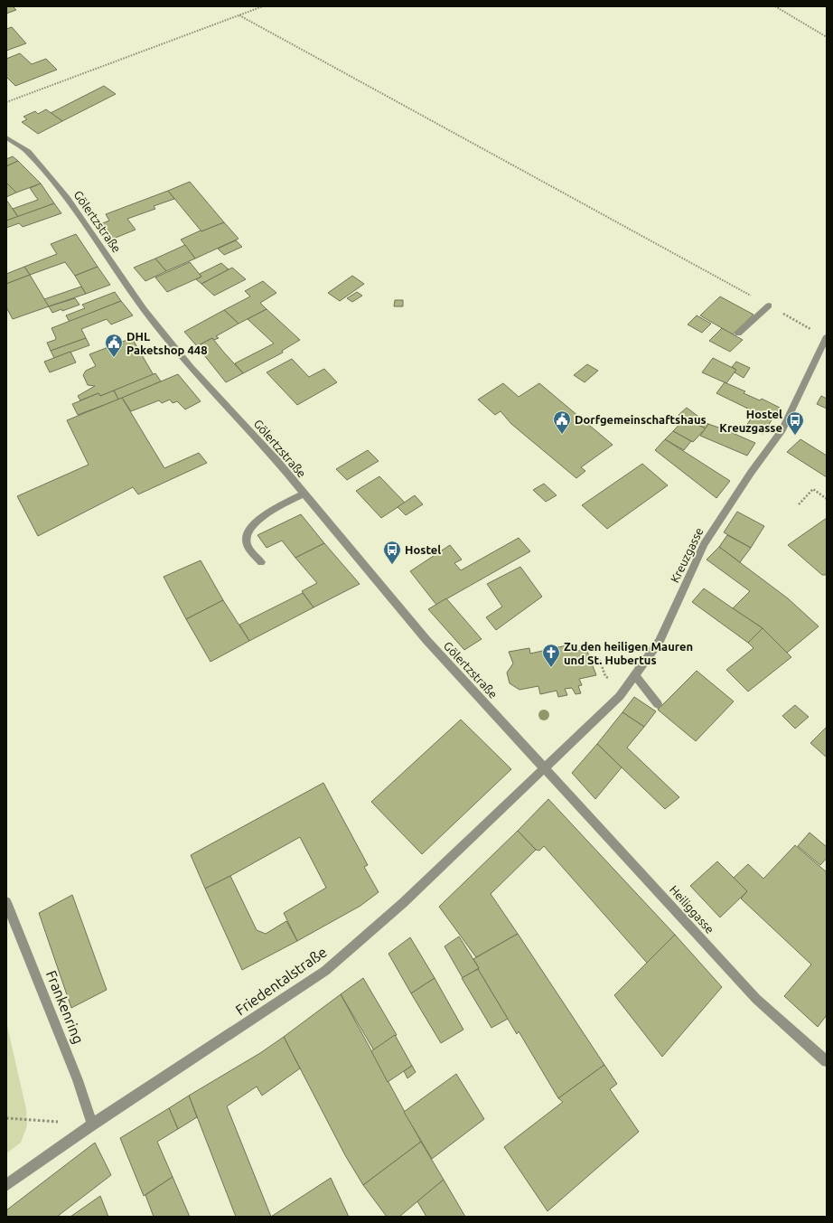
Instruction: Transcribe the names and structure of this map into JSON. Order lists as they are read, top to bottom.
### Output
{
  "streets": {
    "street": [
      "Gölertzstraße",
      "Kreuzgasse",
      "Heiliggasse",
      "Friedentalstraße",
      "Frankenring"
    ]
  },
  "crossings": [
    ["Gölertzstraße", "Kreuzgasse"],
    ["Gölertzstraße", "Heiliggasse"],
    ["Gölertzstraße", "Friedentalstraße"],
    ["Kreuzgasse", "Heiliggasse"],
    ["Kreuzgasse", "Friedentalstraße"],
    ["Heiliggasse", "Friedentalstraße"],
    ["Friedentalstraße", "Frankenring"]
  ],
  "places": {
    "public building": ["DHL Paketshop 448", "Dorfgemeinschaftshaus"],
    "bus stop": ["Hostel Kreuzgasse", "Hostel"],
    "church": ["Zu den heiligen Mauren und St. Hubertus"]
  }
}
